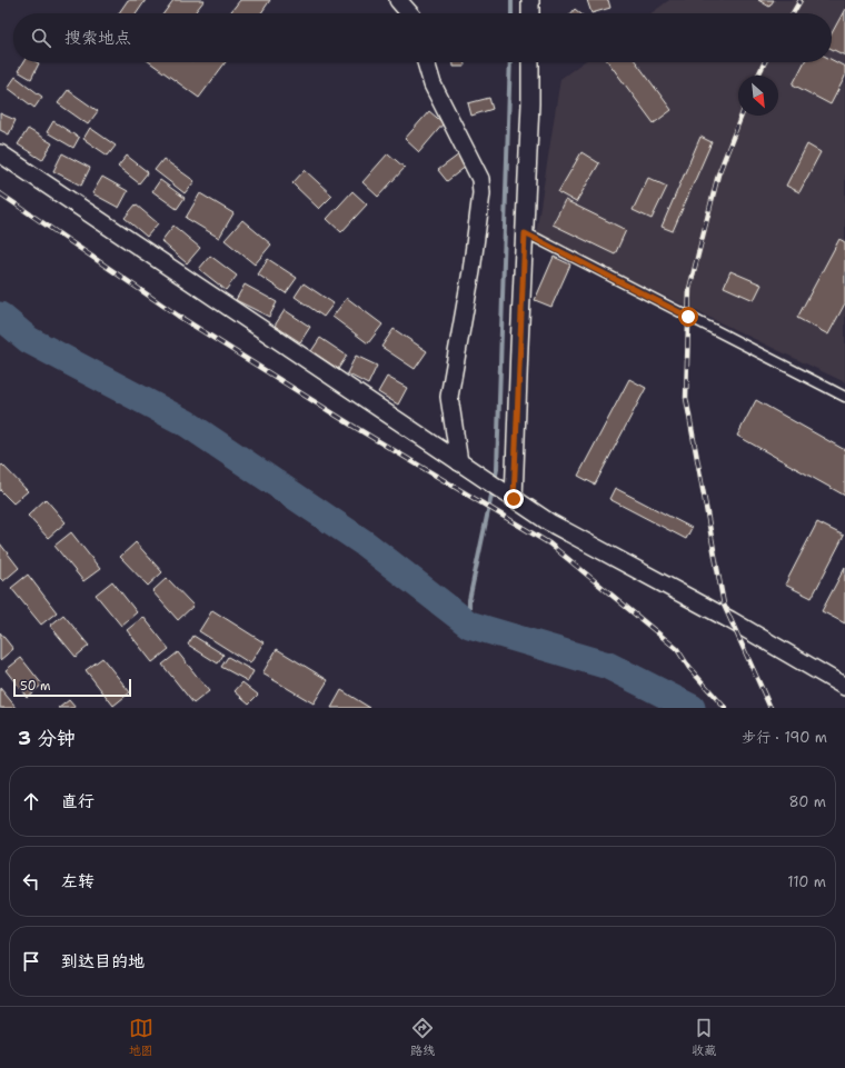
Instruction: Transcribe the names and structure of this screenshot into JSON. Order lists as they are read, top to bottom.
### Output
{
  "scale_bar": "50 m",
  "north": "bottom right",
  "page": {
    "search": "搜索地点",
    "scale": "50 m",
    "heading": ["3 分钟", "步行 · 190 m"],
    "list": [
      ["直行", "80 m"],
      ["左转", "110 m"],
      "到达目的地"
    ],
    "nav": ["地图", "路线", "收藏"]
  }
}
